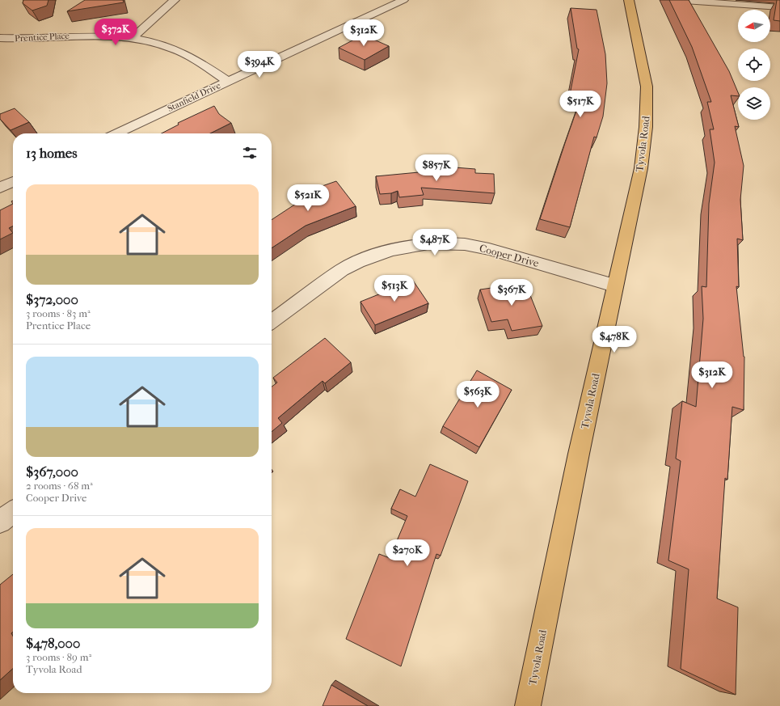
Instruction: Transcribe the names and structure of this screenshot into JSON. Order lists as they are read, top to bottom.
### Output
{
  "streets": {
    "main road": ["Tyvola Road"],
    "street": ["Prentice Place", "Stanfield Drive", "Cooper Drive"]
  },
  "crossings": [
    ["Prentice Place", "Stanfield Drive"],
    ["Tyvola Road", "Cooper Drive"]
  ],
  "north": "left",
  "page": {
    "price": [
      "$372K",
      "$312K",
      "$394K",
      "$517K",
      "$857K",
      "$521K",
      "$487K",
      "$513K",
      "$367K",
      "$478K",
      "$312K",
      "$563K",
      "$270K"
    ],
    "heading": "13 homes",
    "list": [
      {
        "name": "$372,000",
        "note": "3 rooms · 83 m² · Prentice Place"
      },
      {
        "name": "$367,000",
        "note": "2 rooms · 68 m² · Cooper Drive"
      },
      {
        "name": "$478,000",
        "note": "3 rooms · 89 m² · Tyvola Road"
      }
    ]
  }
}
